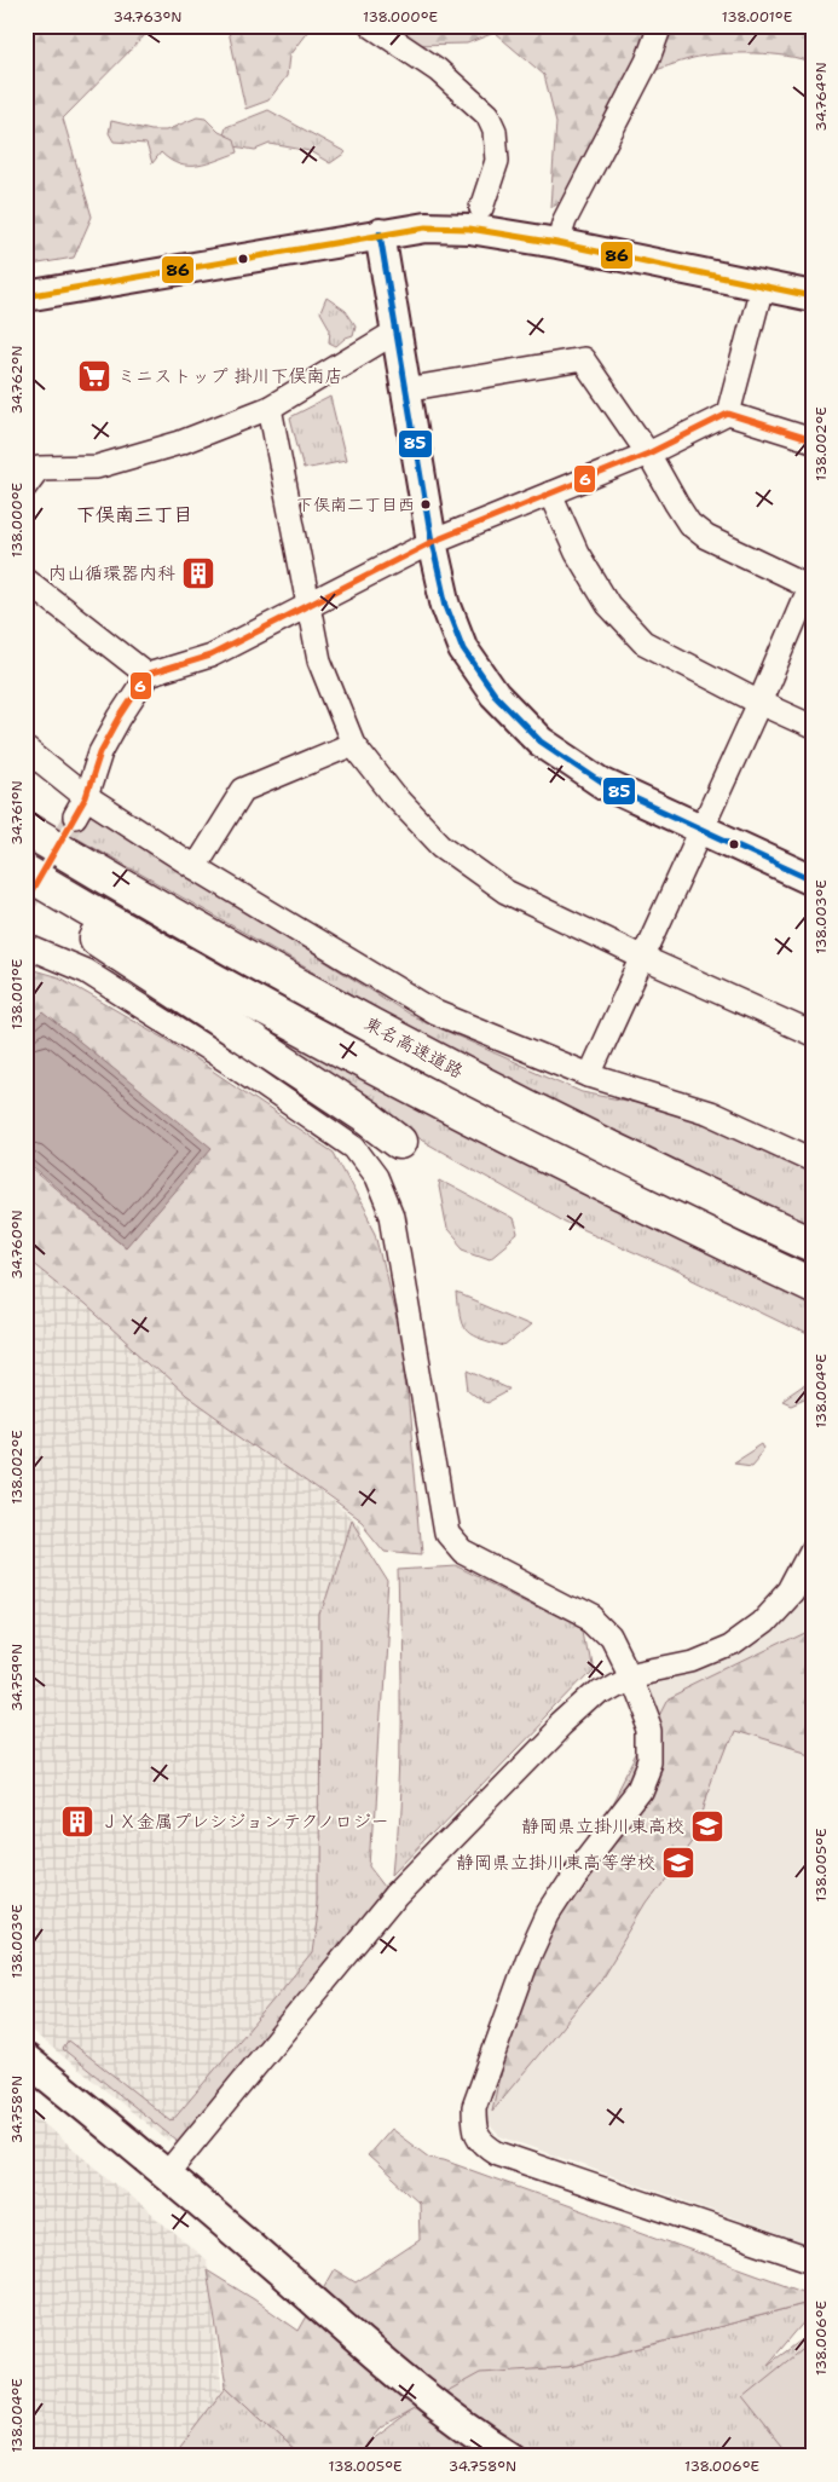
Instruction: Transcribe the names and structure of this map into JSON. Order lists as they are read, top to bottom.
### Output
{
  "streets": {
    "highway": ["東名高速道路"]
  },
  "districts": ["下俣南三丁目"],
  "places": {
    "supermarket": ["ミニストップ 掛川下俣南店"],
    "other": ["下俣南二丁目西"],
    "building": ["内山循環器内科", "ＪＸ金属プレシジョンテクノロジー"],
    "school or university": ["静岡県立掛川東高校", "静岡県立掛川東高等学校"]
  },
  "lines": ["transit line 86", "transit line 85", "transit line 6"],
  "coordinates": [
    "34.763°N",
    "138.000°E",
    "138.001°E",
    "34.764°N",
    "34.762°N",
    "138.002°E",
    "34.761°N",
    "138.003°E",
    "34.760°N",
    "138.004°E",
    "34.759°N",
    "138.005°E",
    "34.758°N",
    "138.006°E"
  ]
}
